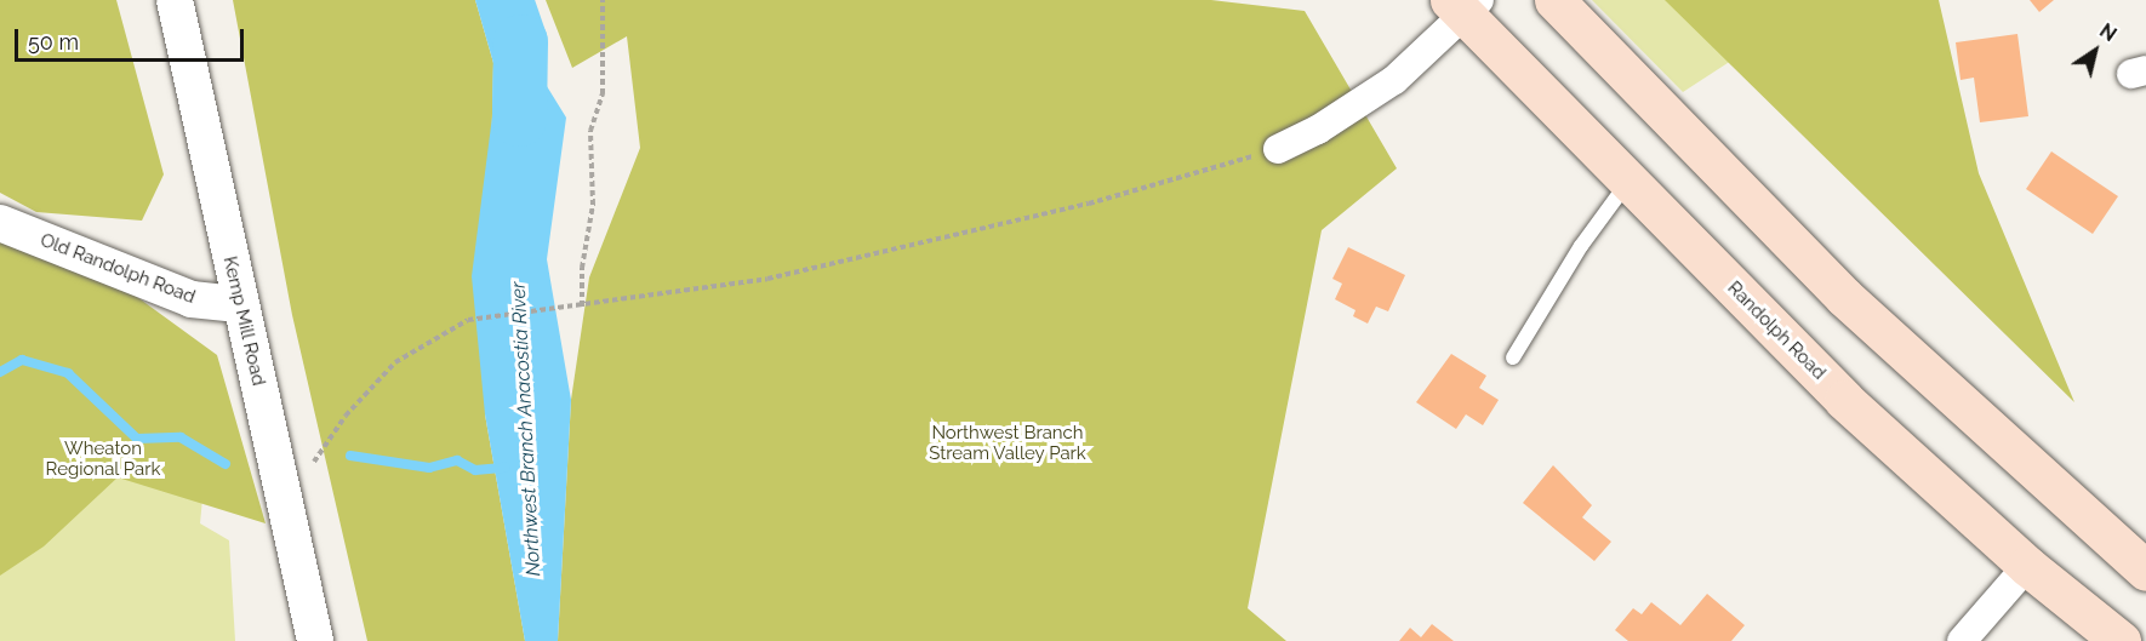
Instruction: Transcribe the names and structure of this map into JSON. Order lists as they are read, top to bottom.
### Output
{
  "streets": {
    "main road": ["Randolph Road"],
    "street": ["Old Randolph Road", "Kemp Mill Road"]
  },
  "crossings": [
    ["Old Randolph Road", "Kemp Mill Road"]
  ],
  "water": ["Northwest Branch Anacostia River"],
  "parks": ["Northwest Branch Stream Valley Park", "Wheaton Regional Park"],
  "scale_bar": "50 m",
  "north": "top right"
}
